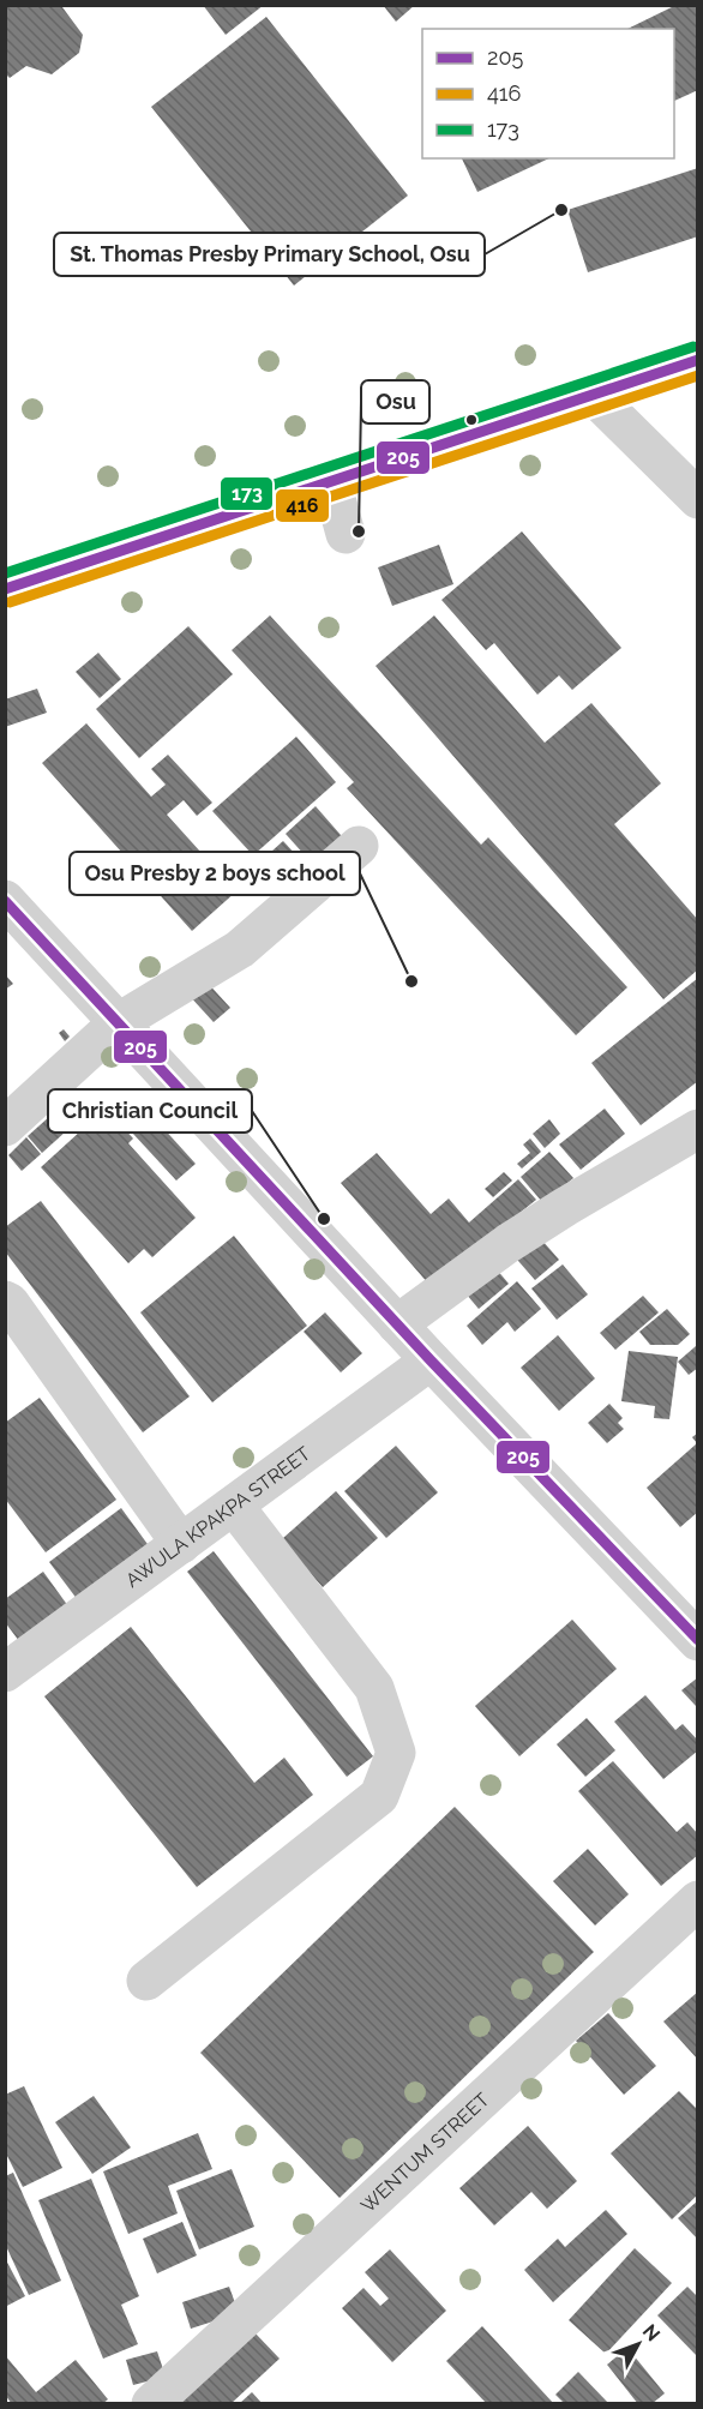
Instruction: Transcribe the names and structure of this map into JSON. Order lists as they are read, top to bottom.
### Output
{
  "streets": {
    "street": ["AWULA KPAKPA STREET", "WENTUM STREET"]
  },
  "places": [
    "St. Thomas Presby Primary School, Osu",
    "Osu",
    "Osu Presby 2 boys school",
    "Christian Council"
  ],
  "lines": ["transit line 173", "transit line 205", "transit line 416"],
  "legend": ["205", "416", "173"],
  "north": "top right"
}
